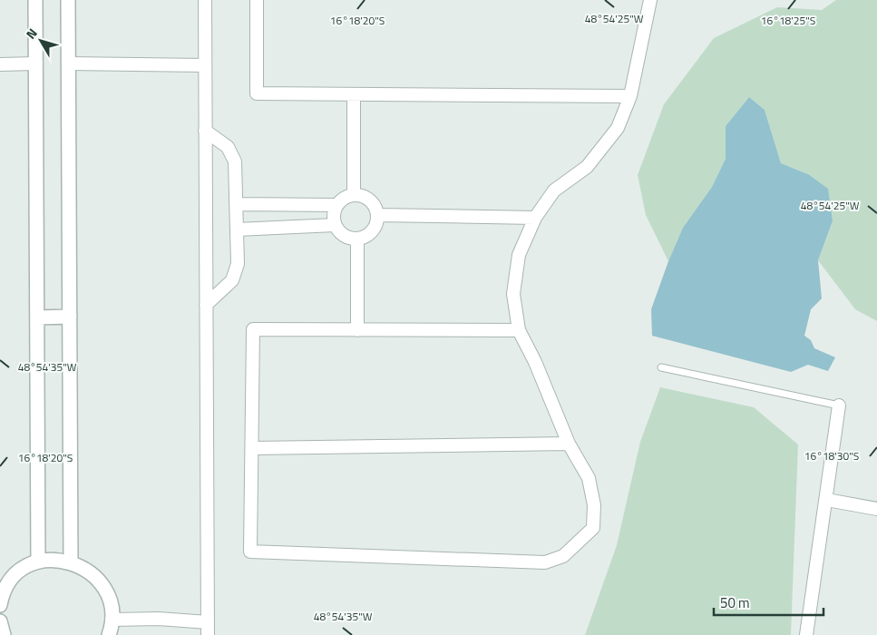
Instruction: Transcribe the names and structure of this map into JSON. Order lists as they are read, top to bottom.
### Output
{
  "scale_bar": "50 m",
  "north": "top left",
  "coordinates": [
    "48°54'25\"W",
    "16°18'20\"S",
    "16°18'25\"S",
    "48°54'35\"W",
    "16°18'30\"S"
  ]
}
